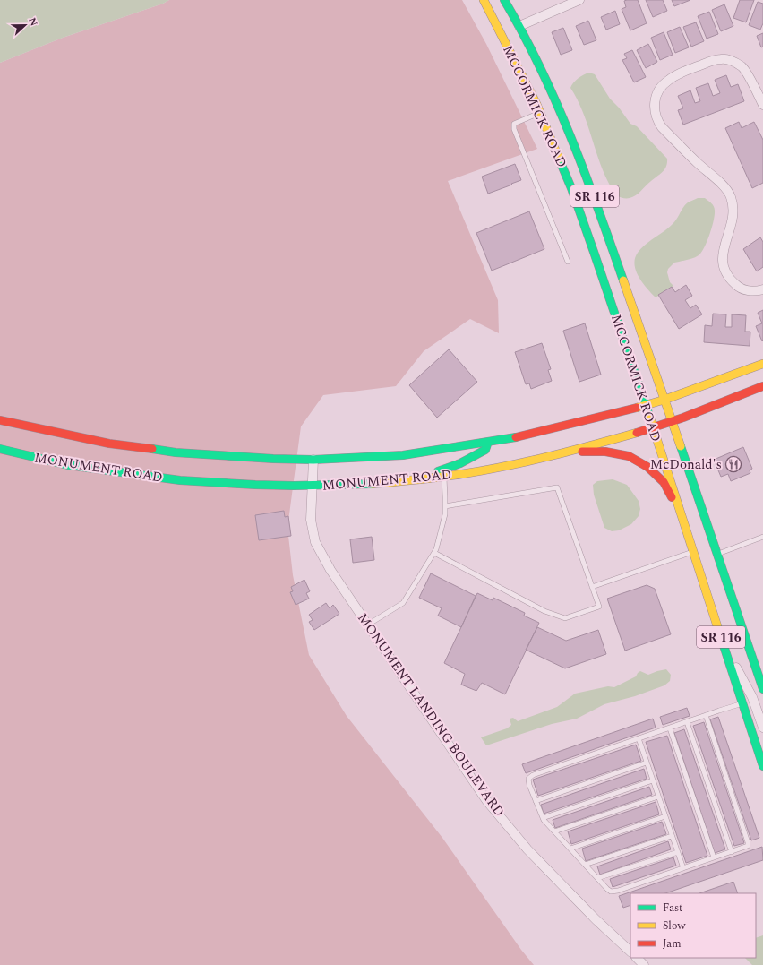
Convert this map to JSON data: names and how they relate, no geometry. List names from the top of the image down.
{
  "streets": {
    "main road": ["MCCORMICK ROAD", "SR 116", "MONUMENT ROAD"],
    "street": ["MONUMENT LANDING BOULEVARD"]
  },
  "crossings": [
    ["MCCORMICK ROAD", "MONUMENT ROAD"],
    ["MONUMENT ROAD", "MONUMENT LANDING BOULEVARD"]
  ],
  "places": {
    "restaurant": ["McDonald's"]
  },
  "legend": ["Fast", "Slow", "Jam"],
  "north": "right"
}
